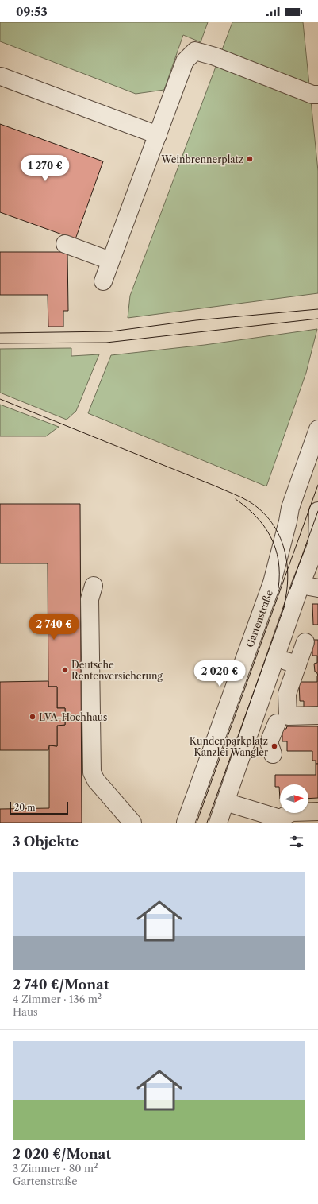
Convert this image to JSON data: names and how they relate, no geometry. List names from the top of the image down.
{
  "streets": {
    "street": ["Gartenstraße"]
  },
  "places": [
    "Weinbrennerplatz",
    "Deutsche Rentenversicherung",
    "LVA-Hochhaus",
    "Kundenparkplatz Kanzlei Wangler"
  ],
  "scale_bar": "20 m",
  "north": "right",
  "page": {
    "status": "09:53",
    "price": ["1 270 €", "2 740 €", "2 020 €"],
    "scale": "20 m",
    "heading": "3 Objekte",
    "list": [
      {
        "name": "2 740 €/Monat",
        "note": "4 Zimmer · 136 m² · Haus"
      },
      {
        "name": "2 020 €/Monat",
        "note": "3 Zimmer · 80 m² · Gartenstraße"
      }
    ]
  }
}
